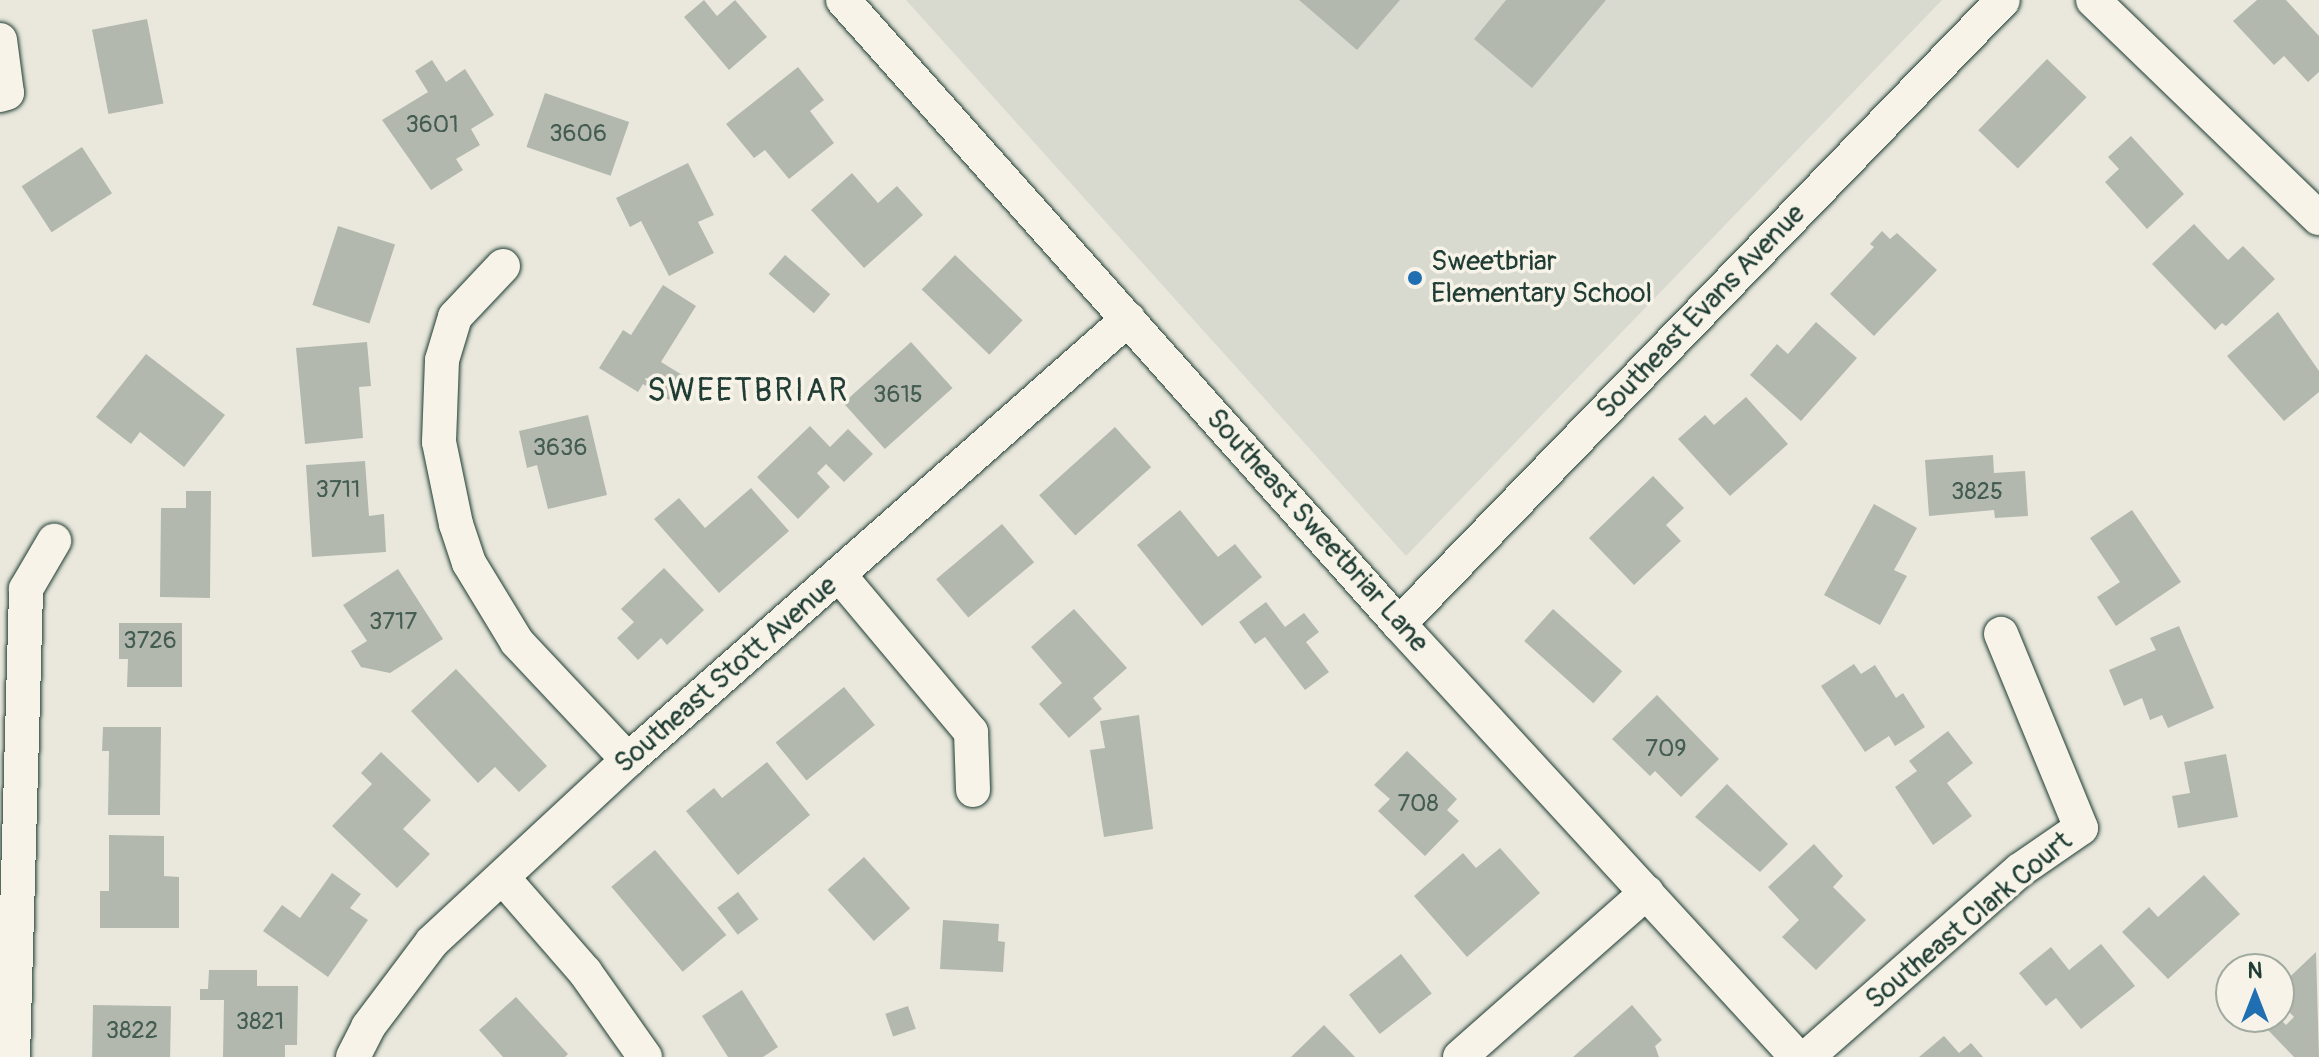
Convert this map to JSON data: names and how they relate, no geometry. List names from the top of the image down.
{
  "streets": {
    "street": [
      "Southeast Evans Avenue",
      "Southeast Sweetbriar Lane",
      "Southeast Stott Avenue",
      "Southeast Clark Court"
    ]
  },
  "crossings": [
    ["Southeast Evans Avenue", "Southeast Sweetbriar Lane"],
    ["Southeast Sweetbriar Lane", "Southeast Stott Avenue"]
  ],
  "districts": ["SWEETBRIAR"],
  "places": ["Sweetbriar Elementary School"],
  "house_numbers": [
    "3601",
    "3606",
    "3615",
    "3636",
    "3711",
    "3825",
    "3717",
    "3726",
    "709",
    "708",
    "3821",
    "3822"
  ],
  "north": "top"
}
